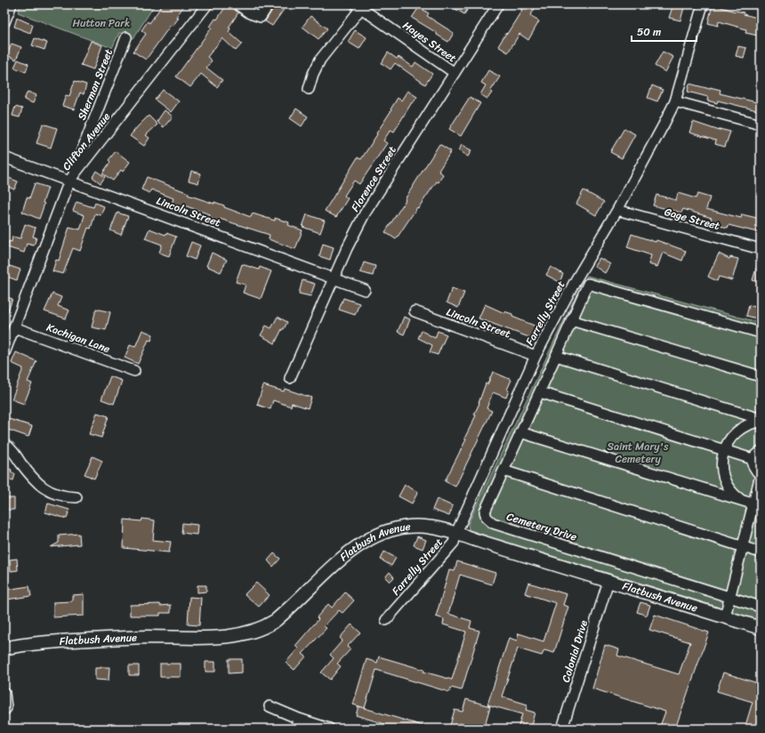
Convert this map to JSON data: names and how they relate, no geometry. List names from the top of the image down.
{
  "streets": {
    "main road": ["Flatbush Avenue"],
    "street": [
      "Hayes Street",
      "Sherman Street",
      "Clifton Avenue",
      "Florence Street",
      "Lincoln Street",
      "Gage Street",
      "Farrelly Street",
      "Kachigan Lane",
      "Cemetery Drive",
      "Colonial Drive"
    ]
  },
  "crossings": [
    ["Hayes Street", "Florence Street"],
    ["Sherman Street", "Clifton Avenue"],
    ["Sherman Street", "Lincoln Street"],
    ["Clifton Avenue", "Lincoln Street"],
    ["Clifton Avenue", "Kachigan Lane"],
    ["Florence Street", "Lincoln Street"],
    ["Lincoln Street", "Farrelly Street"],
    ["Gage Street", "Farrelly Street"],
    ["Farrelly Street", "Flatbush Avenue"],
    ["Flatbush Avenue", "Colonial Drive"]
  ],
  "parks": ["Hutton Park", "Saint Mary's Cemetery"],
  "scale_bar": "50 m"
}
